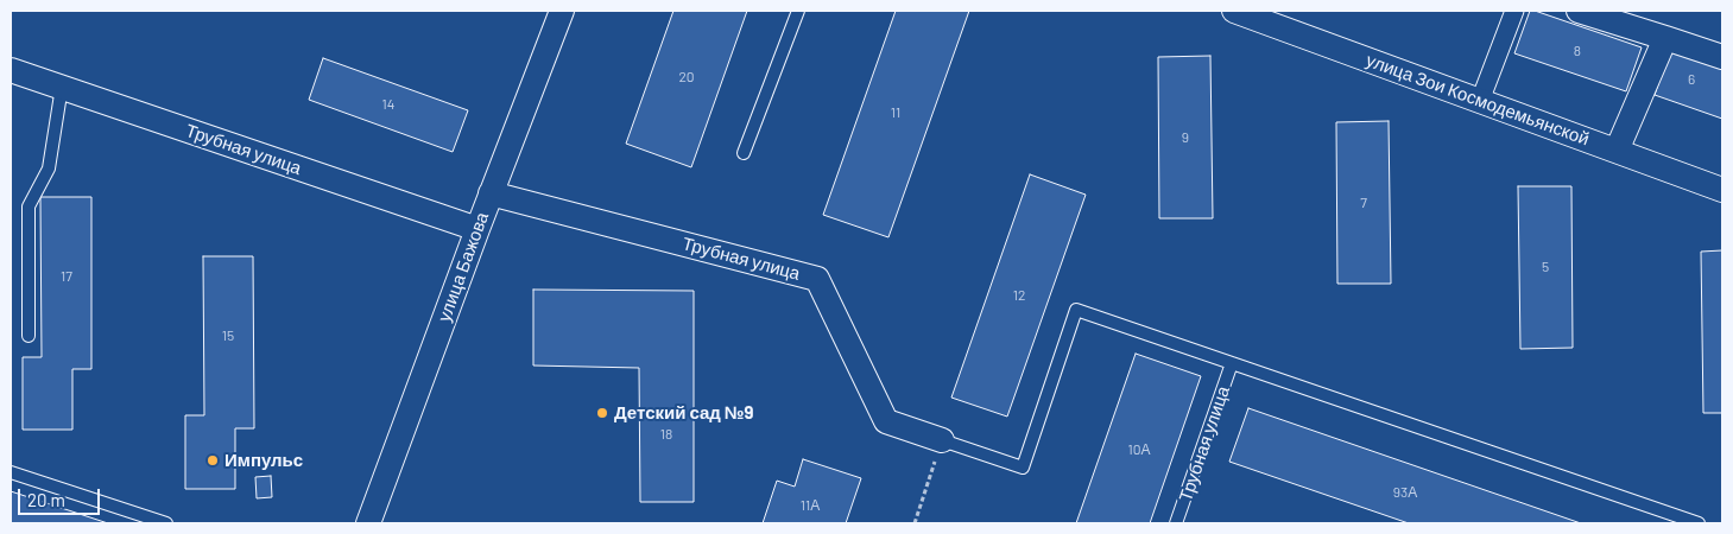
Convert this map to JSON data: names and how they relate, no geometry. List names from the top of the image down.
{
  "streets": {
    "street": ["улица Зои Космодемьянской", "Трубная улица", "улица Бажова"]
  },
  "crossings": [
    ["Трубная улица", "улица Бажова"]
  ],
  "places": ["Детский сад №9", "Импульс"],
  "house_numbers": [
    "8",
    "20",
    "6",
    "14",
    "11",
    "9",
    "7",
    "5",
    "17",
    "12",
    "15",
    "18",
    "10А",
    "93А",
    "11А"
  ],
  "scale_bar": "20 m"
}
